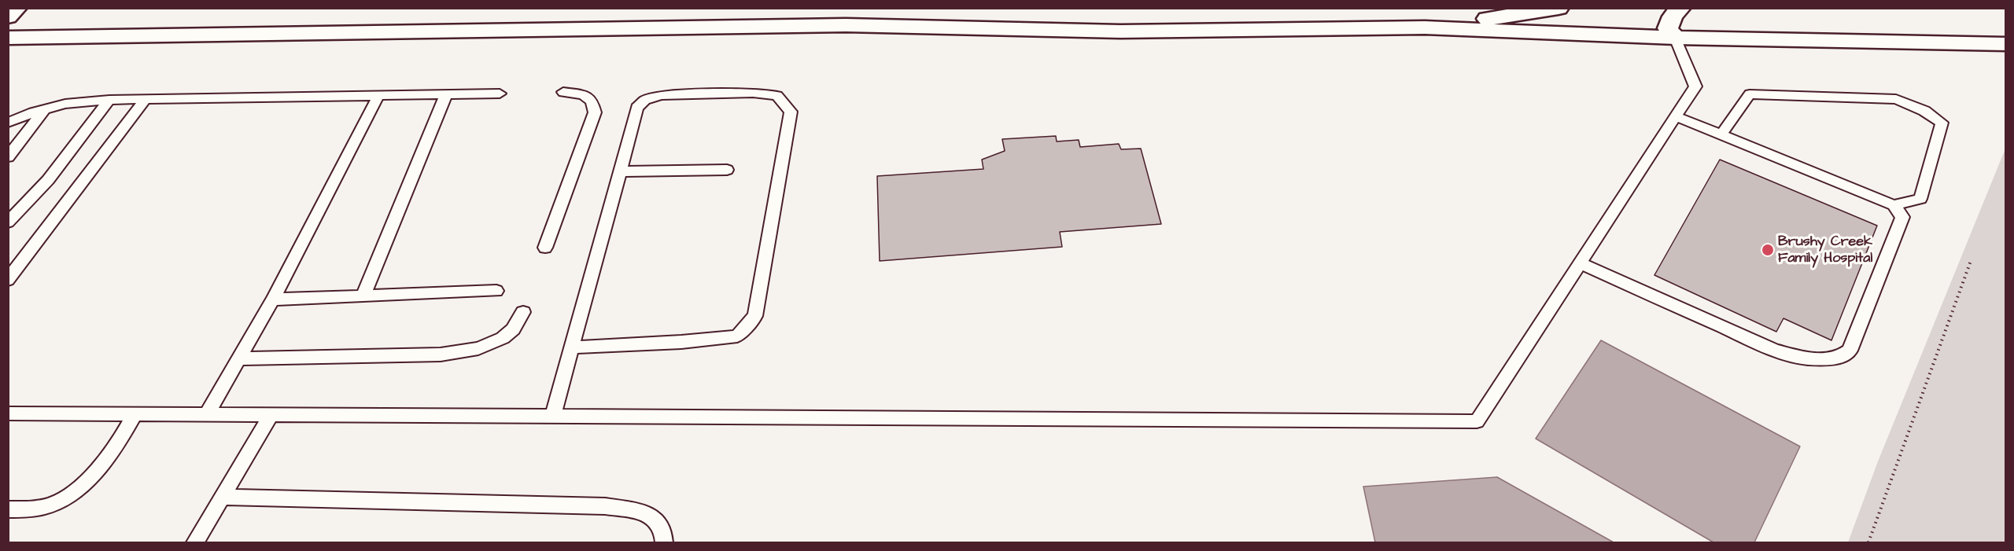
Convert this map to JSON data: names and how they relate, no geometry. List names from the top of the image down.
{
  "places": ["Brushy Creek Family Hospital"]
}
